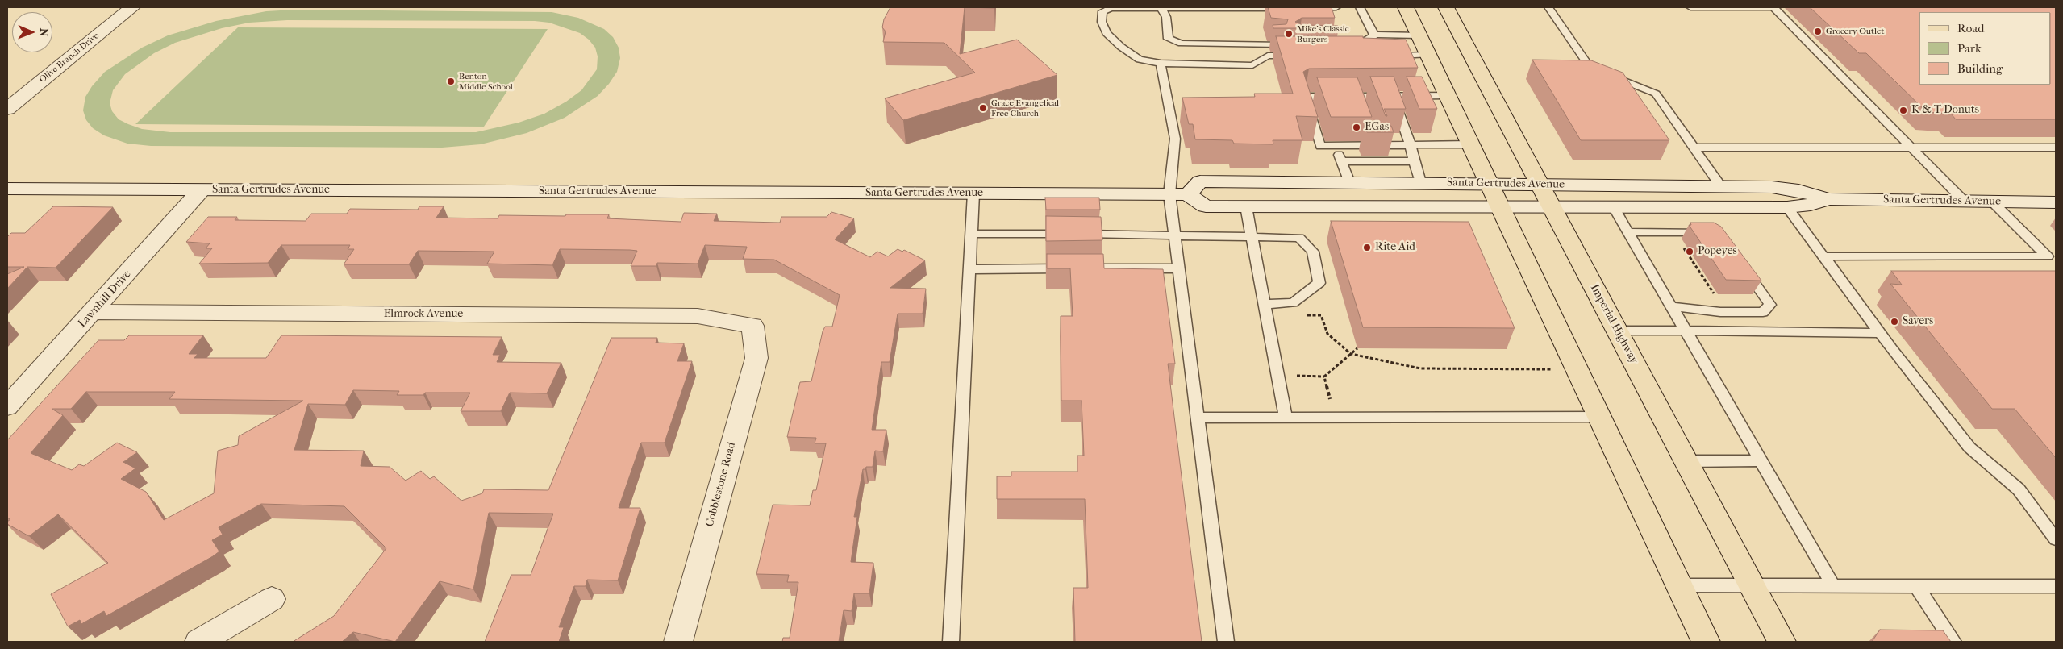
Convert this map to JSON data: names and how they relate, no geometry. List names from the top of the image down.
{
  "streets": {
    "main road": [
      "Olive Branch Drive",
      "Santa Gertrudes Avenue",
      "Lawnhill Drive",
      "Elmrock Avenue",
      "Imperial Highway",
      "Cobblestone Road"
    ]
  },
  "crossings": [
    ["Santa Gertrudes Avenue", "Lawnhill Drive"],
    ["Santa Gertrudes Avenue", "Imperial Highway"],
    ["Lawnhill Drive", "Elmrock Avenue"],
    ["Elmrock Avenue", "Cobblestone Road"]
  ],
  "places": [
    "Grocery Outlet",
    "Mike's Classic Burgers",
    "Benton Middle School",
    "Grace Evangelical Free Church",
    "K & T Donuts",
    "EGas",
    "Rite Aid",
    "Popeyes",
    "Savers"
  ],
  "legend": ["Road", "Park", "Building"],
  "north": "right"
}
